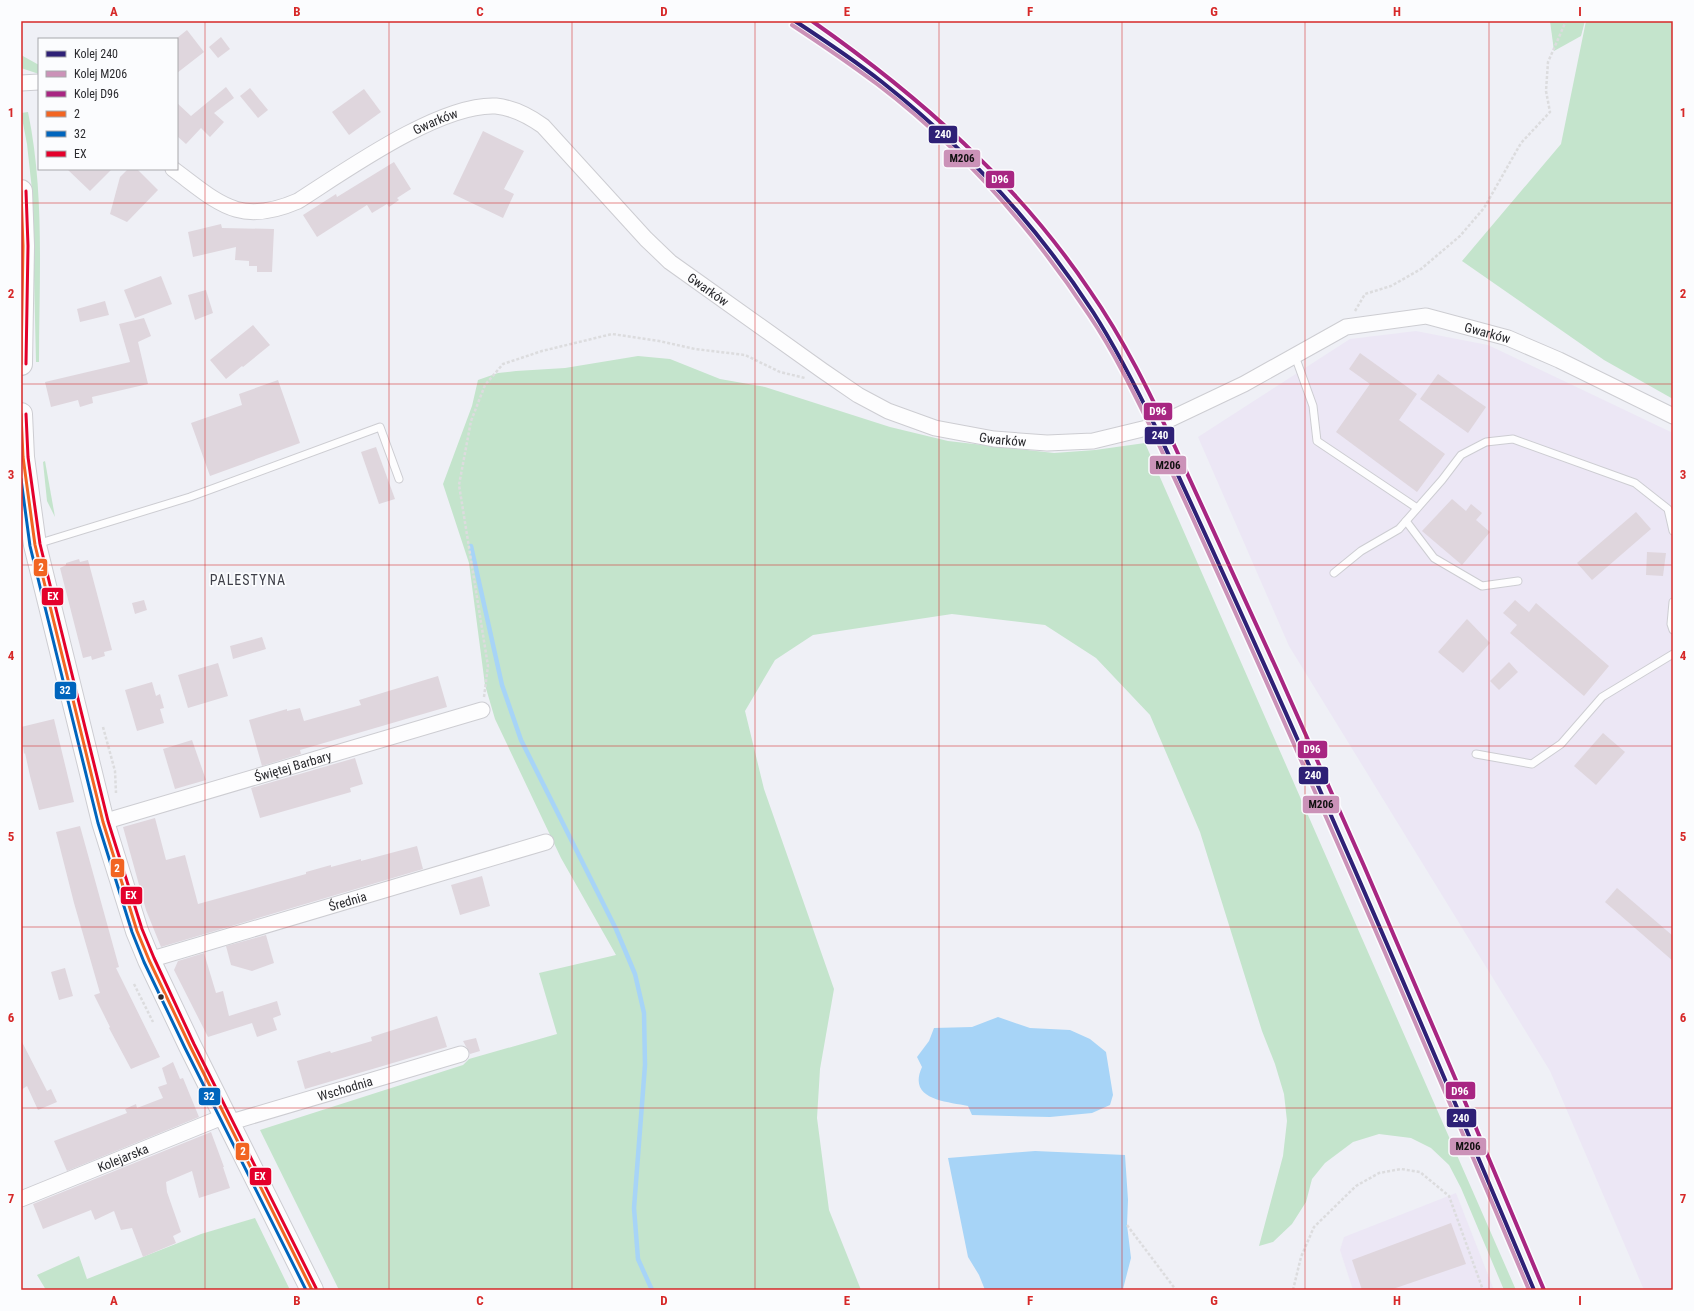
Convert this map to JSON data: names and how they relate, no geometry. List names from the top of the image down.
{
  "streets": {
    "street": [
      "Gwarków",
      "Świętej Barbary",
      "Średnia",
      "Wschodnia",
      "Kolejarska"
    ]
  },
  "crossings": [
    ["Wschodnia", "Kolejarska"]
  ],
  "districts": ["PALESTYNA"],
  "lines": [
    "rail line 240",
    "rail line D96",
    "rail line M206",
    "transit line 2",
    "transit line EX",
    "transit line 32"
  ],
  "legend": [
    "Kolej 240",
    "Kolej M206",
    "Kolej D96",
    "2",
    "32",
    "EX"
  ],
  "grid": {
    "columns": [
      "A",
      "B",
      "C",
      "D",
      "E",
      "F",
      "G",
      "H",
      "I"
    ],
    "rows": [
      "1",
      "2",
      "3",
      "4",
      "5",
      "6",
      "7"
    ]
  }
}
